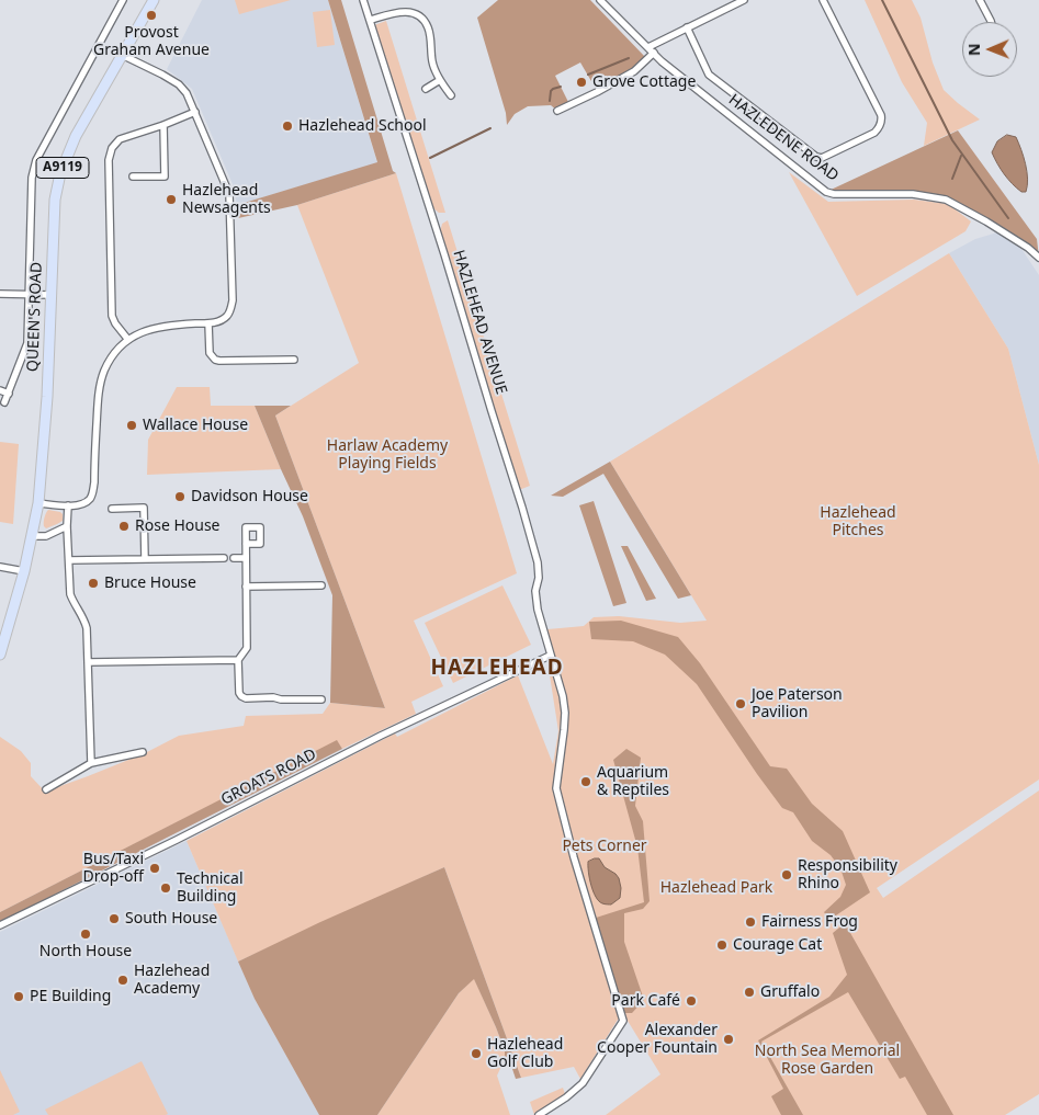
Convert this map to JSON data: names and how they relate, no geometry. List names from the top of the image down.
{
  "streets": {
    "main road": ["A9119", "QUEEN'S ROAD"],
    "street": ["HAZLEDENE ROAD", "HAZLEHEAD AVENUE", "GROATS ROAD"]
  },
  "crossings": [
    ["HAZLEHEAD AVENUE", "GROATS ROAD"]
  ],
  "districts": ["HAZLEHEAD"],
  "parks": [
    "Harlaw Academy Playing Fields",
    "Hazlehead Pitches",
    "Pets Corner",
    "Hazlehead Park",
    "North Sea Memorial Rose Garden"
  ],
  "places": [
    "Provost Graham Avenue",
    "Grove Cottage",
    "Hazlehead School",
    "Hazlehead Newsagents",
    "Wallace House",
    "Davidson House",
    "Rose House",
    "Bruce House",
    "Joe Paterson Pavilion",
    "Aquarium & Reptiles",
    "Bus/Taxi Drop-off",
    "Responsibility Rhino",
    "Technical Building",
    "South House",
    "Fairness Frog",
    "North House",
    "Courage Cat",
    "Hazlehead Academy",
    "Gruffalo",
    "PE Building",
    "Park Café",
    "Alexander Cooper Fountain",
    "Hazlehead Golf Club"
  ],
  "north": "left"
}
